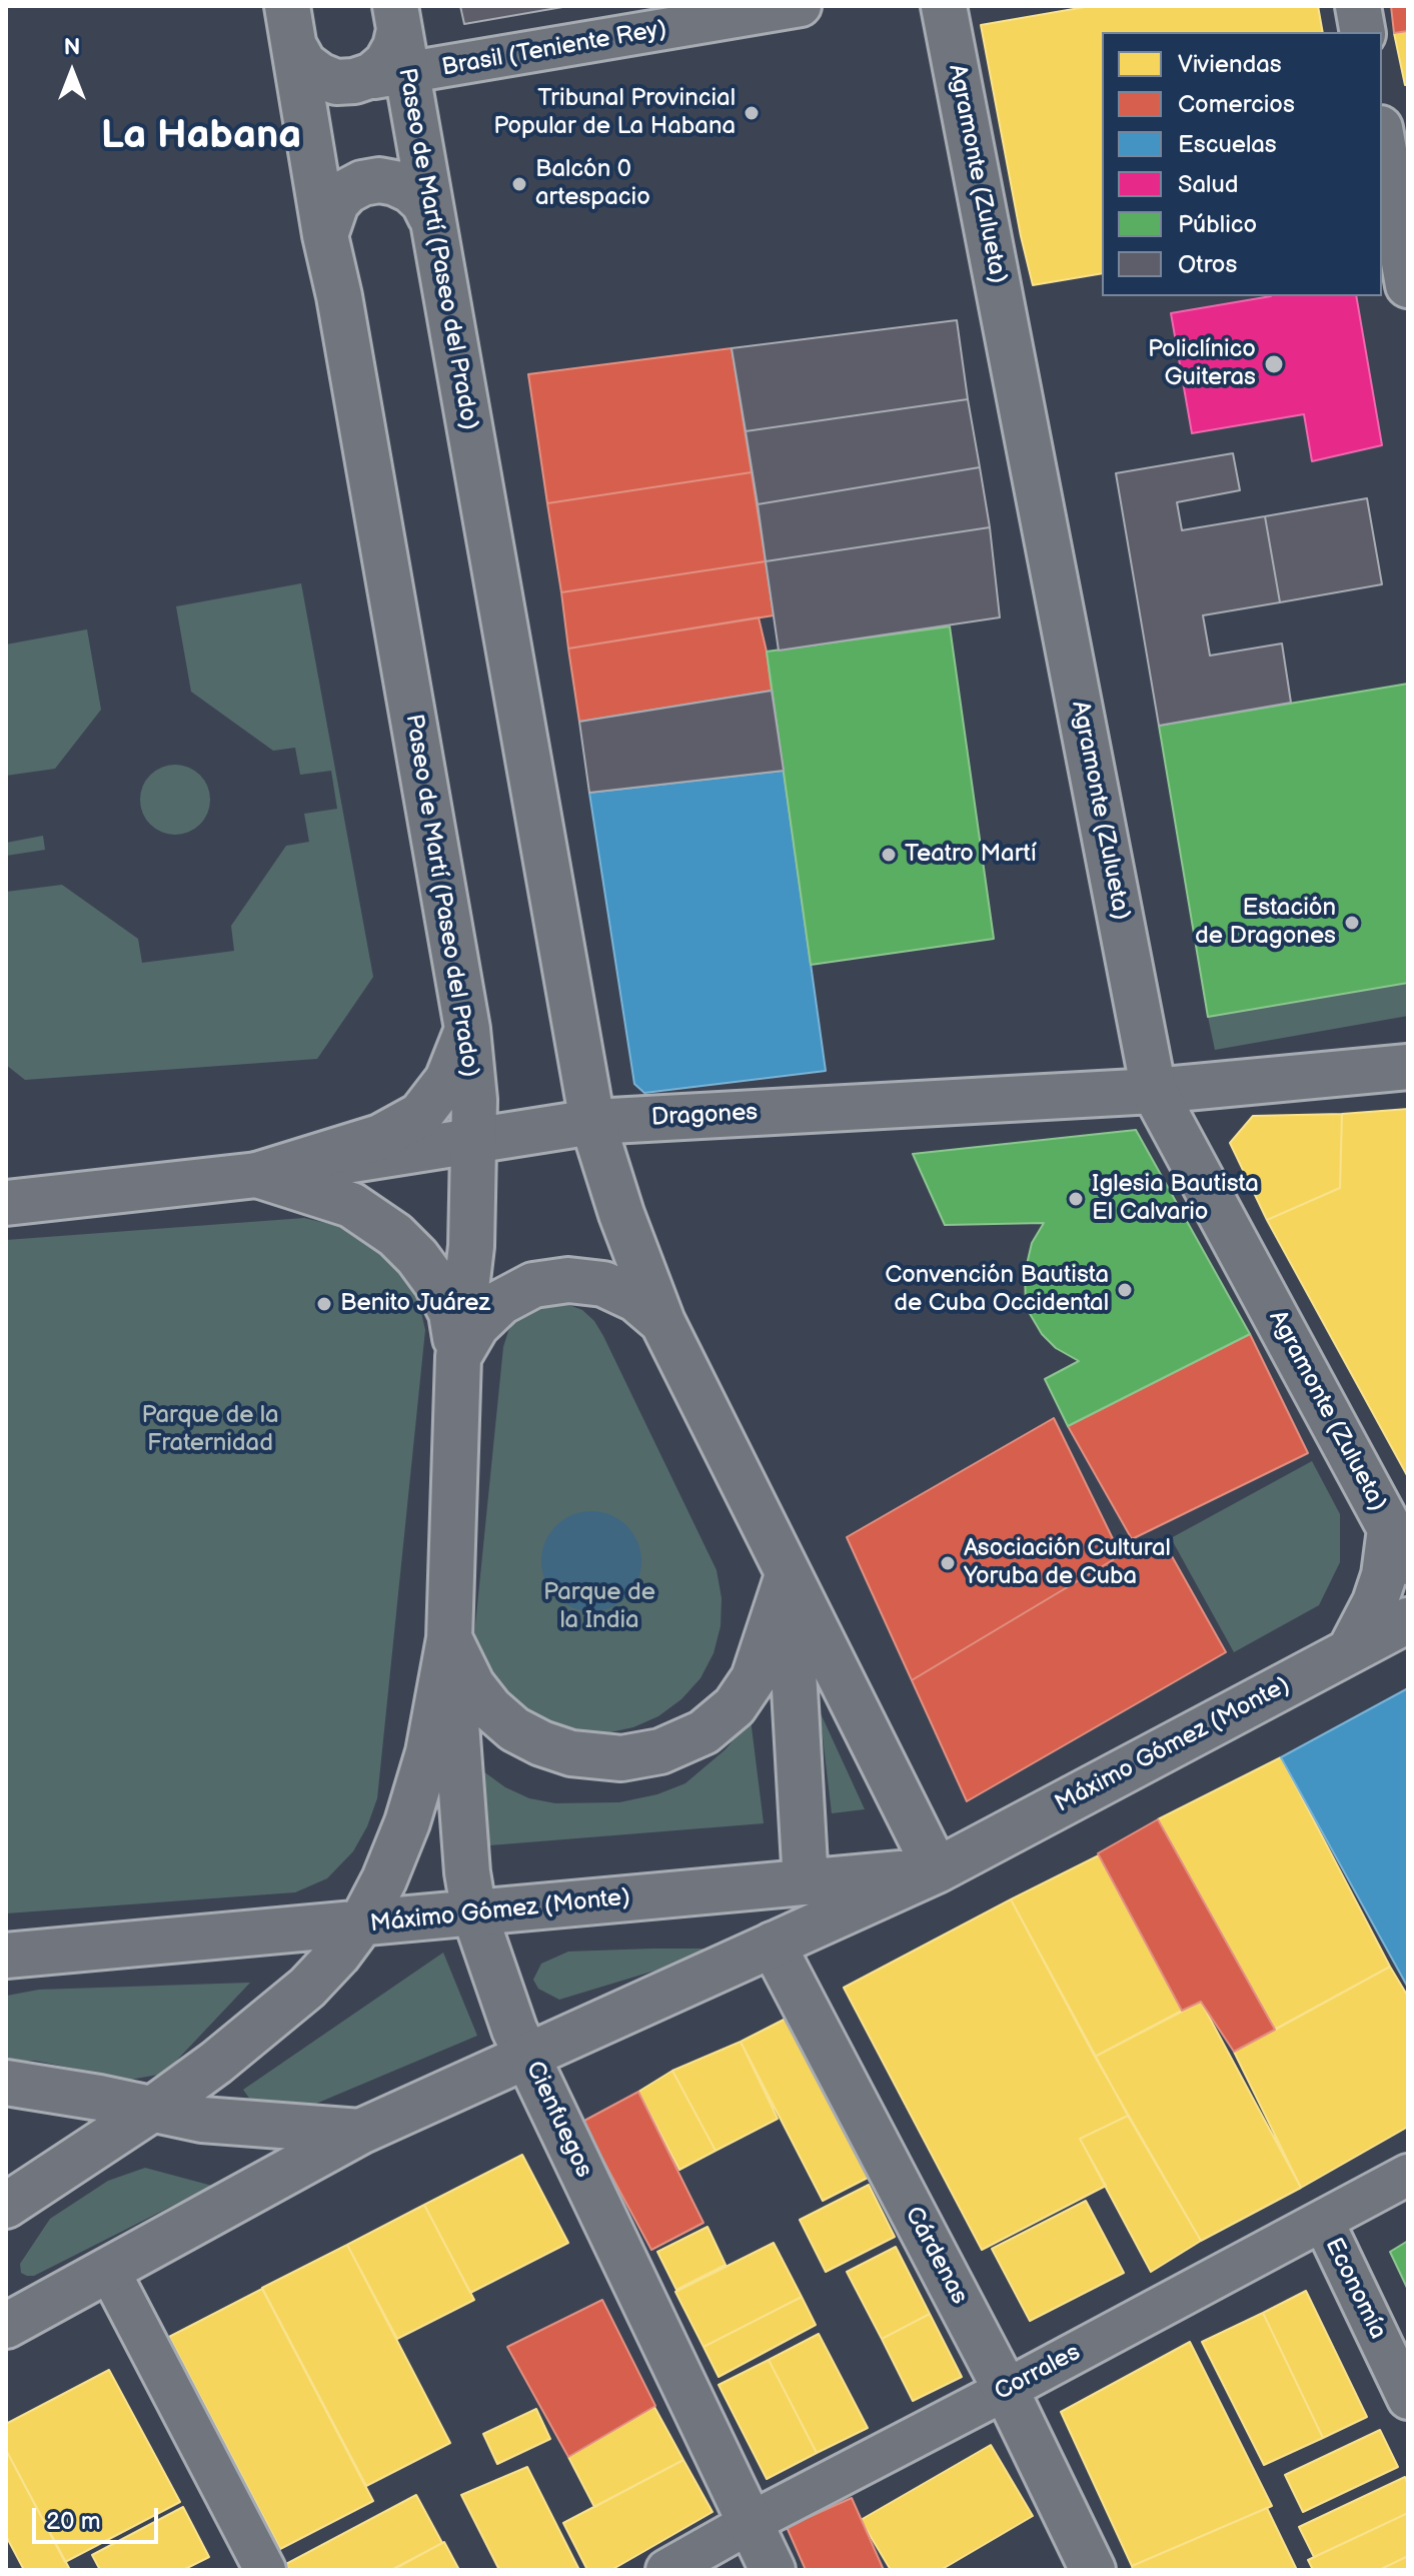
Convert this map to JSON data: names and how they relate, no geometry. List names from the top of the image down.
{
  "streets": {
    "main road": [
      "Agramonte (Zulueta)",
      "Paseo de Martí (Paseo del Prado)",
      "Dragones",
      "Máximo Gómez (Monte)",
      "Cienfuegos",
      "Cárdenas"
    ],
    "street": ["Brasil (Teniente Rey)", "Economía", "Corrales"]
  },
  "crossings": [
    ["Brasil (Teniente Rey)", "Paseo de Martí (Paseo del Prado)"],
    ["Agramonte (Zulueta)", "Dragones"],
    ["Paseo de Martí (Paseo del Prado)", "Dragones"],
    ["Paseo de Martí (Paseo del Prado)", "Máximo Gómez (Monte)"],
    ["Paseo de Martí (Paseo del Prado)", "Cienfuegos"],
    ["Máximo Gómez (Monte)", "Cienfuegos"],
    ["Máximo Gómez (Monte)", "Cárdenas"],
    ["Cienfuegos", "Corrales"],
    ["Cárdenas", "Corrales"],
    ["Economía", "Corrales"]
  ],
  "districts": ["La Habana"],
  "parks": ["Parque de la Fraternidad", "Parque de la India"],
  "places": [
    "Tribunal Provincial Popular de La Habana",
    "Balcón 0 artespacio",
    "Policlínico Guiteras",
    "Teatro Martí",
    "Estación de Dragones",
    "Iglesia Bautista El Calvario",
    "Convención Bautista de Cuba Occidental",
    "Benito Juárez",
    "Asociación Cultural Yoruba de Cuba"
  ],
  "legend": [
    "Viviendas",
    "Comercios",
    "Escuelas",
    "Salud",
    "Público",
    "Otros"
  ],
  "scale_bar": "20 m",
  "north": "top"
}
